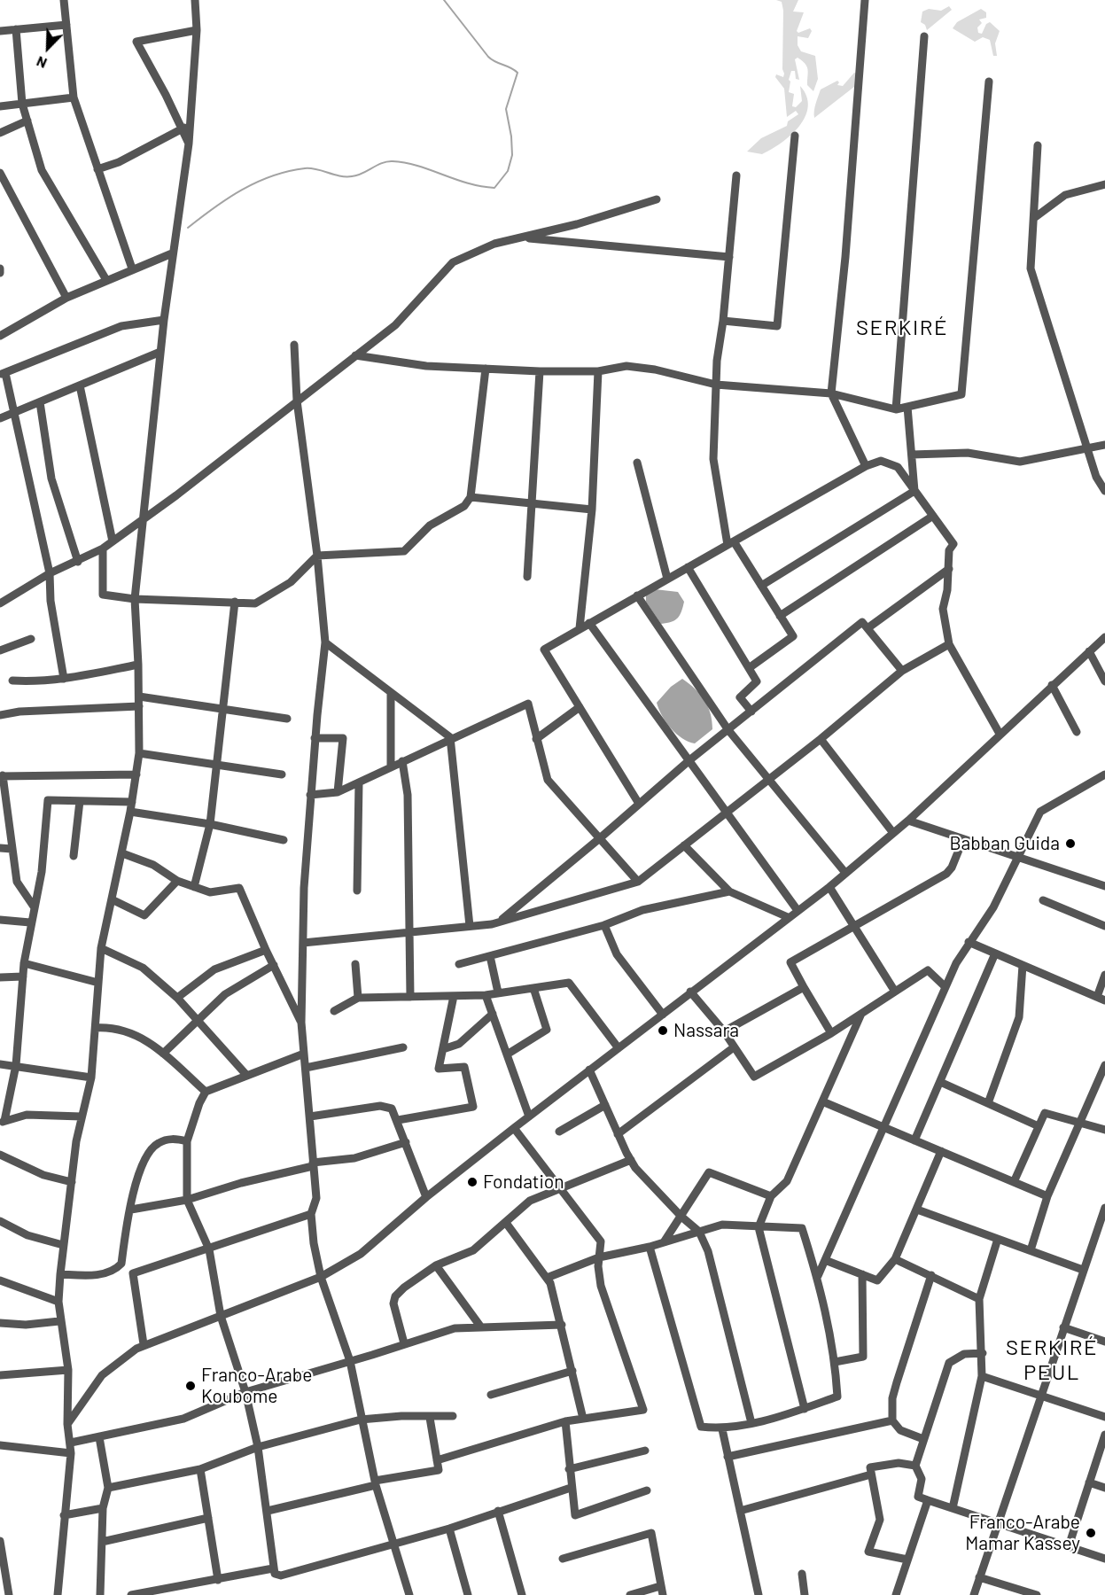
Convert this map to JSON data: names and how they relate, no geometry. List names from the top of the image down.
{
  "districts": ["SERKIRÉ", "SERKIRÉ PEUL"],
  "places": [
    "Babban Guida",
    "Nassara",
    "Fondation",
    "Franco-Arabe Koubome",
    "Franco-Arabe Mamar Kassey"
  ],
  "north": "bottom left"
}
